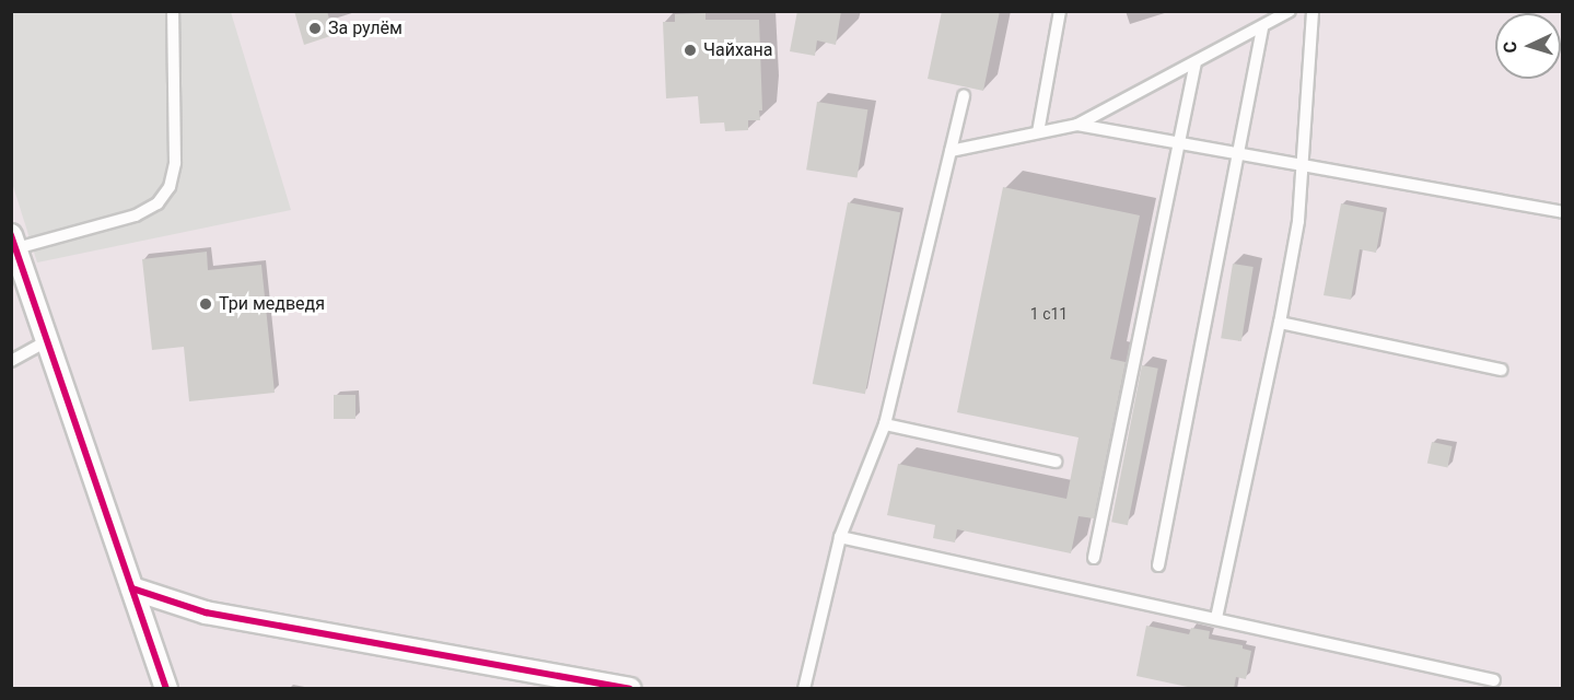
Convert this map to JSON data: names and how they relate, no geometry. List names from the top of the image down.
{
  "places": ["За рулём", "Чайхана", "Три медведя"],
  "house_numbers": ["1 с11"],
  "north": "left"
}
